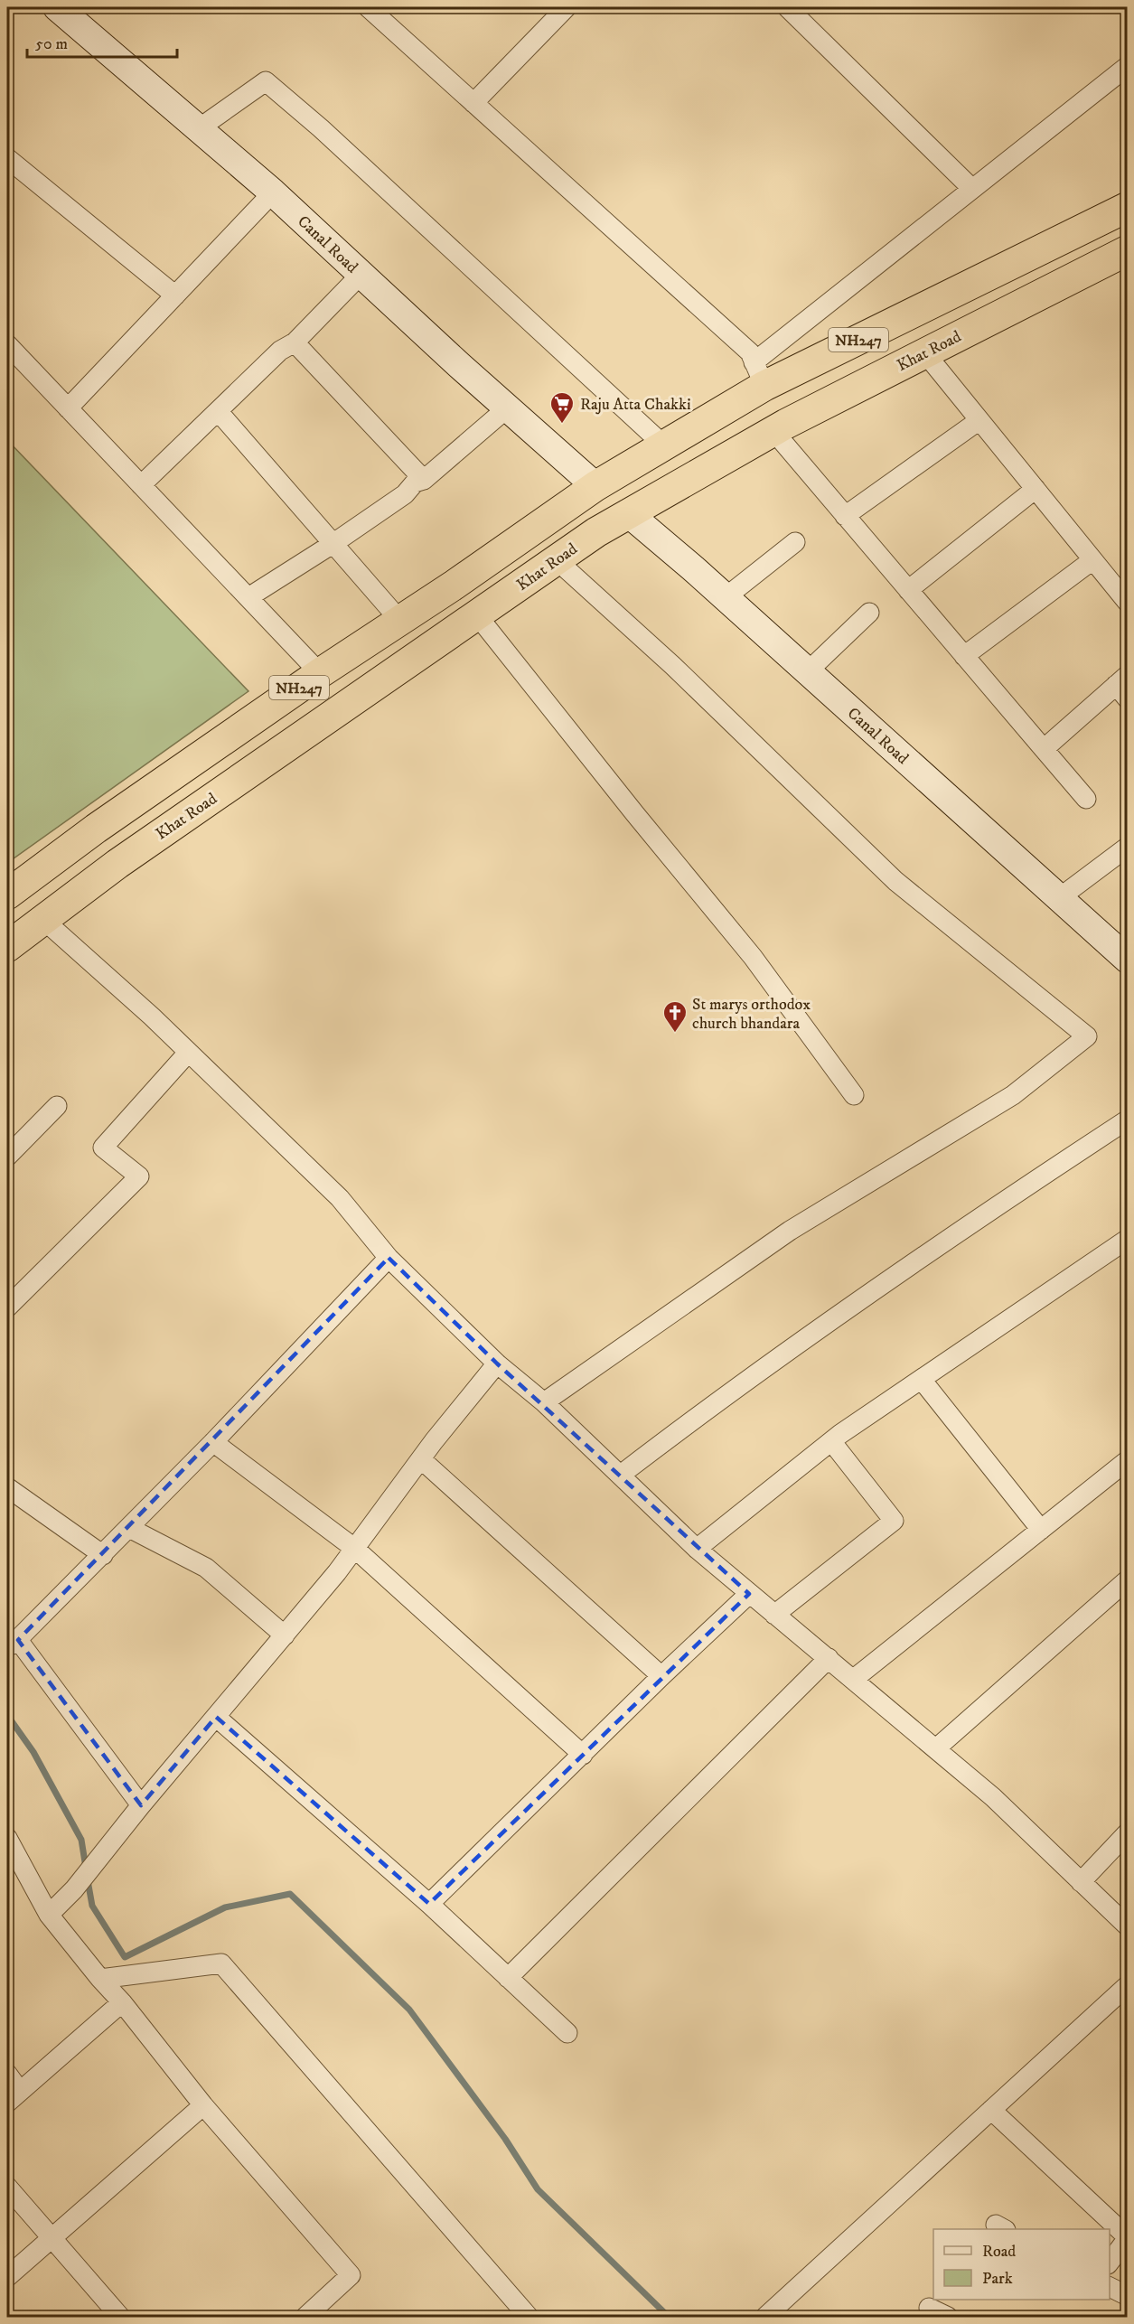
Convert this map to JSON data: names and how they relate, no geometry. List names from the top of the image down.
{
  "streets": {
    "highway": ["NH247", "Khat Road"],
    "street": ["Canal Road"]
  },
  "crossings": [
    ["Canal Road", "NH247"],
    ["Canal Road", "Khat Road"],
    ["NH247", "Khat Road"]
  ],
  "places": {
    "supermarket": ["Raju Atta Chakki"],
    "church": ["St marys orthodox church bhandara"]
  },
  "legend": ["Road", "Park"],
  "scale_bar": "50 m"
}
